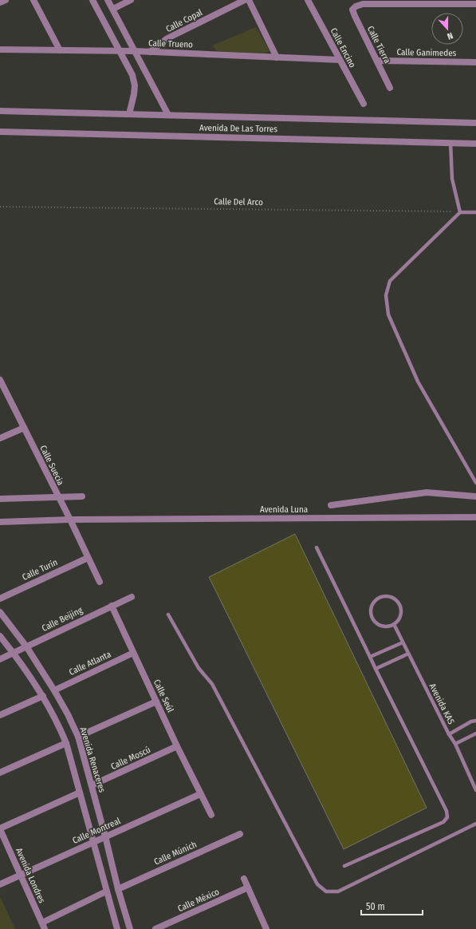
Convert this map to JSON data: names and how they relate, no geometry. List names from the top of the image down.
{
  "streets": {
    "street": [
      "Calle Copal",
      "Calle Trueno",
      "Calle Tierra",
      "Calle Encino",
      "Calle Ganimedes",
      "Avenida De Las Torres",
      "Calle Suecia",
      "Avenida Luna",
      "Calle Turín",
      "Calle Beijing",
      "Calle Atlanta",
      "Calle Seúl",
      "Calle Moscú",
      "Avenida Renaceres",
      "Calle Montreal",
      "Calle Múnich",
      "Avenida Londres",
      "Calle México"
    ],
    "lane": ["Avenida KAS"],
    "path": ["Calle Del Arco"]
  },
  "crossings": [
    ["Calle Copal", "Calle Trueno"],
    ["Calle Trueno", "Calle Encino"],
    ["Calle Tierra", "Calle Ganimedes"],
    ["Calle Suecia", "Avenida Luna"],
    ["Calle Suecia", "Calle Turín"],
    ["Calle Beijing", "Calle Seúl"],
    ["Calle Beijing", "Avenida Renaceres"],
    ["Calle Atlanta", "Calle Seúl"],
    ["Calle Atlanta", "Avenida Renaceres"],
    ["Calle Seúl", "Calle Moscú"],
    ["Calle Seúl", "Calle Montreal"],
    ["Calle Moscú", "Avenida Renaceres"],
    ["Avenida Renaceres", "Calle Montreal"],
    ["Avenida Renaceres", "Calle Múnich"],
    ["Calle Montreal", "Avenida Londres"]
  ],
  "scale_bar": "50 m",
  "north": "bottom"
}
